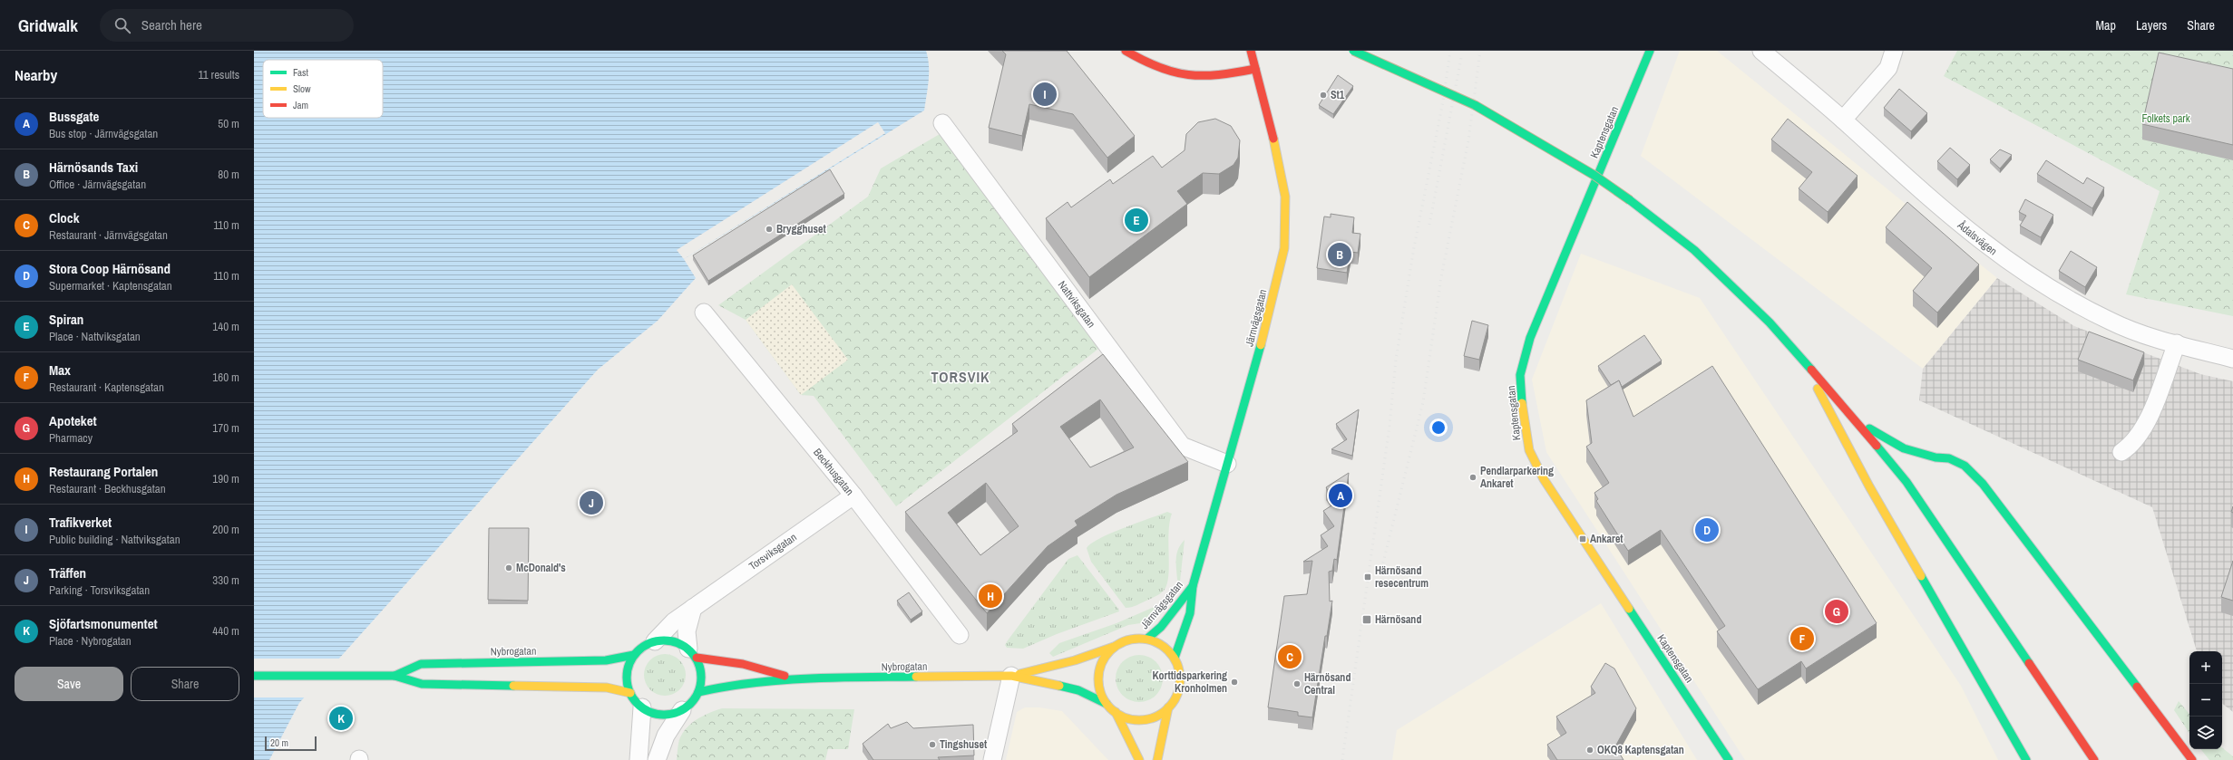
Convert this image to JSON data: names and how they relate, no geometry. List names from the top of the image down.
{
  "streets": {
    "main road": ["Kaptensgatan", "Järnvägsgatan", "Nybrogatan"],
    "street": [
      "Ådalsvägen",
      "Nattviksgatan",
      "Beckhusgatan",
      "Torsviksgatan"
    ]
  },
  "crossings": [
    ["Nattviksgatan", "Järnvägsgatan"],
    ["Järnvägsgatan", "Nybrogatan"],
    ["Beckhusgatan", "Torsviksgatan"],
    ["Torsviksgatan", "Nybrogatan"]
  ],
  "districts": ["TORSVIK"],
  "parks": ["Folkets park"],
  "places": {
    "other": [
      "St1",
      "Brygghuset",
      "Pendlarparkering Ankaret",
      "McDonald's",
      "Korttidsparkering Kronholmen",
      "Härnösand Central",
      "Tingshuset",
      "OKQ8 Kaptensgatan"
    ],
    "transit": ["Ankaret", "Härnösand resecentrum", "Härnösand"]
  },
  "legend": ["Fast", "Slow", "Jam"],
  "scale_bar": "20 m",
  "page": {
    "header": "Gridwalk",
    "search": "Search here",
    "nav": ["Map", "Layers", "Share"],
    "heading": ["Nearby", "11 results"],
    "pins": [
      "I",
      "E",
      "B",
      "A",
      "J",
      "D",
      "H",
      "G",
      "F",
      "C",
      "K"
    ],
    "list": [
      {
        "mark": "A",
        "name": "Bussgate",
        "note": "Bus stop · Järnvägsgatan",
        "value": "50 m"
      },
      {
        "mark": "B",
        "name": "Härnösands Taxi",
        "note": "Office · Järnvägsgatan",
        "value": "80 m"
      },
      {
        "mark": "C",
        "name": "Clock",
        "note": "Restaurant · Järnvägsgatan",
        "value": "110 m"
      },
      {
        "mark": "D",
        "name": "Stora Coop Härnösand",
        "note": "Supermarket · Kaptensgatan",
        "value": "110 m"
      },
      {
        "mark": "E",
        "name": "Spiran",
        "note": "Place · Nattviksgatan",
        "value": "140 m"
      },
      {
        "mark": "F",
        "name": "Max",
        "note": "Restaurant · Kaptensgatan",
        "value": "160 m"
      },
      {
        "mark": "G",
        "name": "Apoteket",
        "note": "Pharmacy",
        "value": "170 m"
      },
      {
        "mark": "H",
        "name": "Restaurang Portalen",
        "note": "Restaurant · Beckhusgatan",
        "value": "190 m"
      },
      {
        "mark": "I",
        "name": "Trafikverket",
        "note": "Public building · Nattviksgatan",
        "value": "200 m"
      },
      {
        "mark": "J",
        "name": "Träffen",
        "note": "Parking · Torsviksgatan",
        "value": "330 m"
      },
      {
        "mark": "K",
        "name": "Sjöfartsmonumentet",
        "note": "Place · Nybrogatan",
        "value": "440 m"
      }
    ],
    "map_buttons": ["+", "−"],
    "buttons": ["Save", "Share"],
    "scale": "20 m"
  }
}
